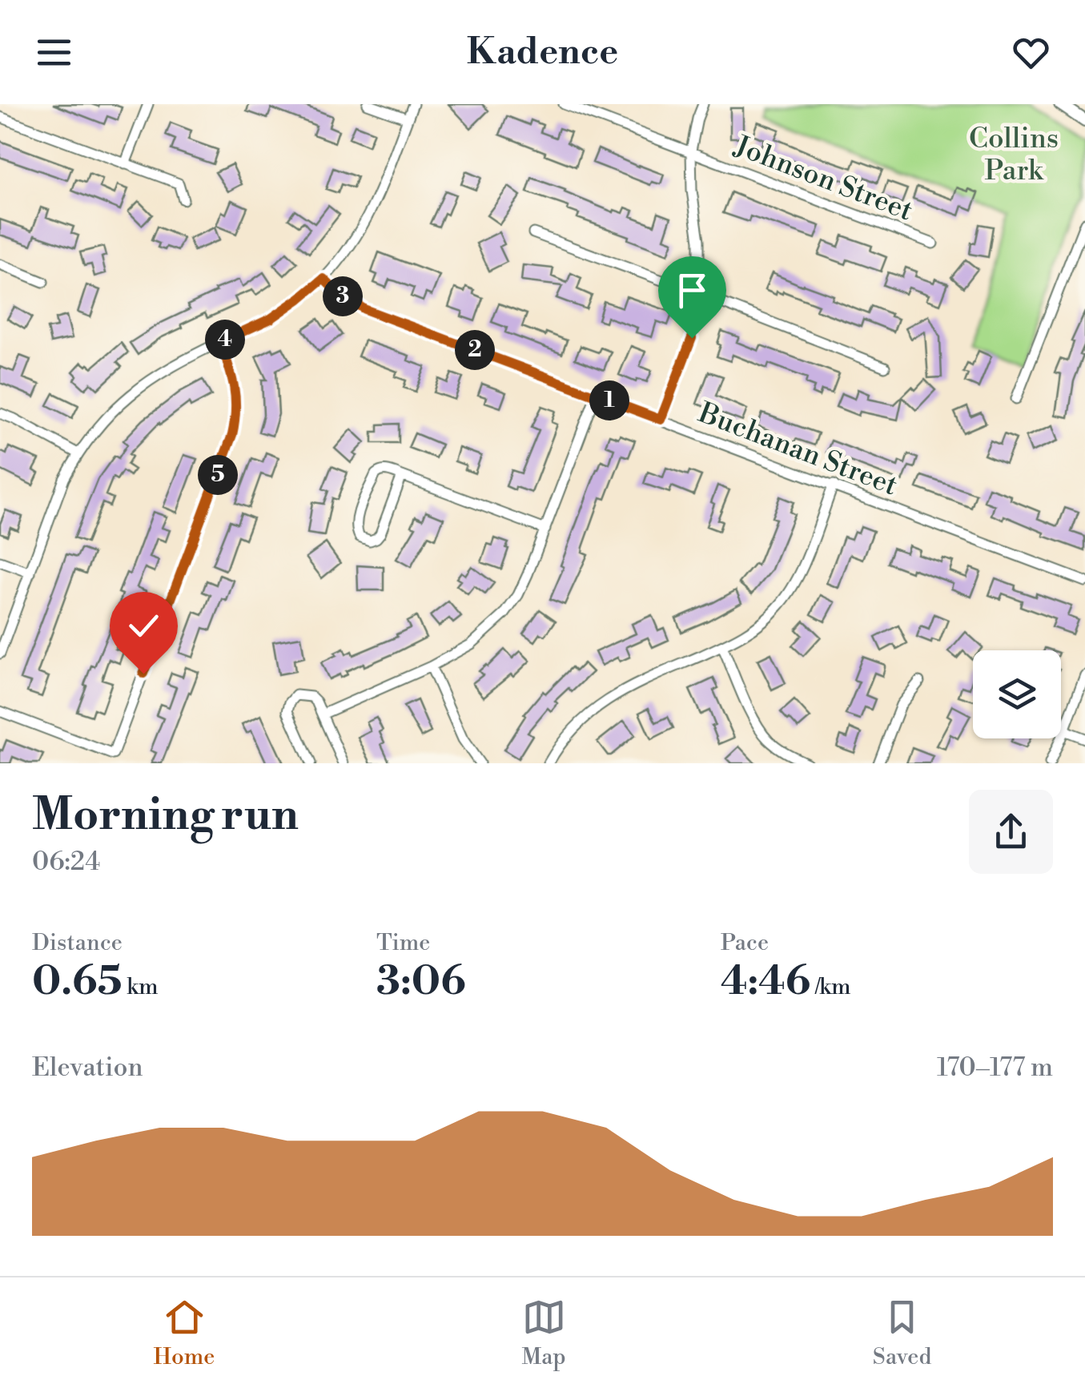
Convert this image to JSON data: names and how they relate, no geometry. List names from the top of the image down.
{
  "streets": {
    "street": ["Johnson Street", "Buchanan Street"]
  },
  "parks": ["Collins Park"],
  "page": {
    "header": "Kadence",
    "pins": [
      "3",
      "4",
      "2",
      "1",
      "5"
    ],
    "heading": ["Morning run", "06:24"],
    "stats": [
      ["Distance", "0.65 km"],
      ["Time", "3:06"],
      ["Pace", "4:46 /km"]
    ],
    "chart": ["Elevation", "170–177 m"],
    "tabs": ["Home", "Map", "Saved"]
  }
}
